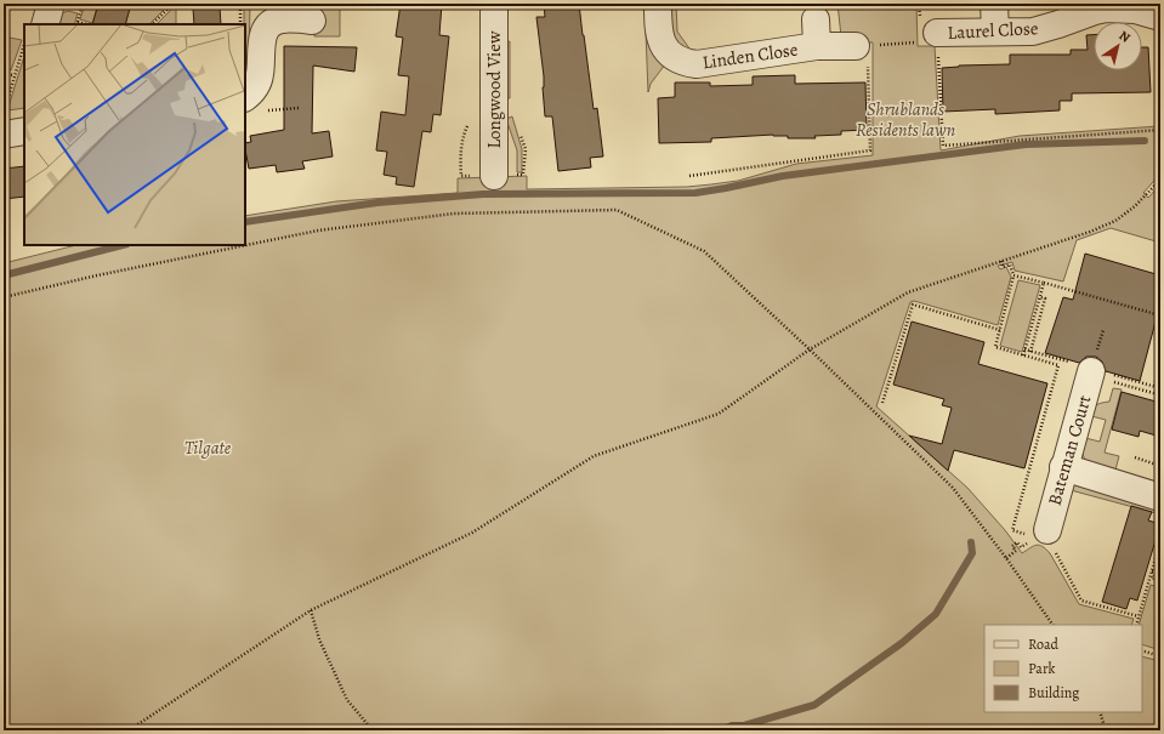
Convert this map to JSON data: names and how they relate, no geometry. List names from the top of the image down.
{
  "streets": {
    "street": [
      "Laurel Close",
      "Linden Close",
      "Longwood View",
      "Bateman Court"
    ]
  },
  "parks": ["Shrublands Residents lawn", "Tilgate"],
  "legend": ["Road", "Park", "Building"],
  "north": "top right"
}
